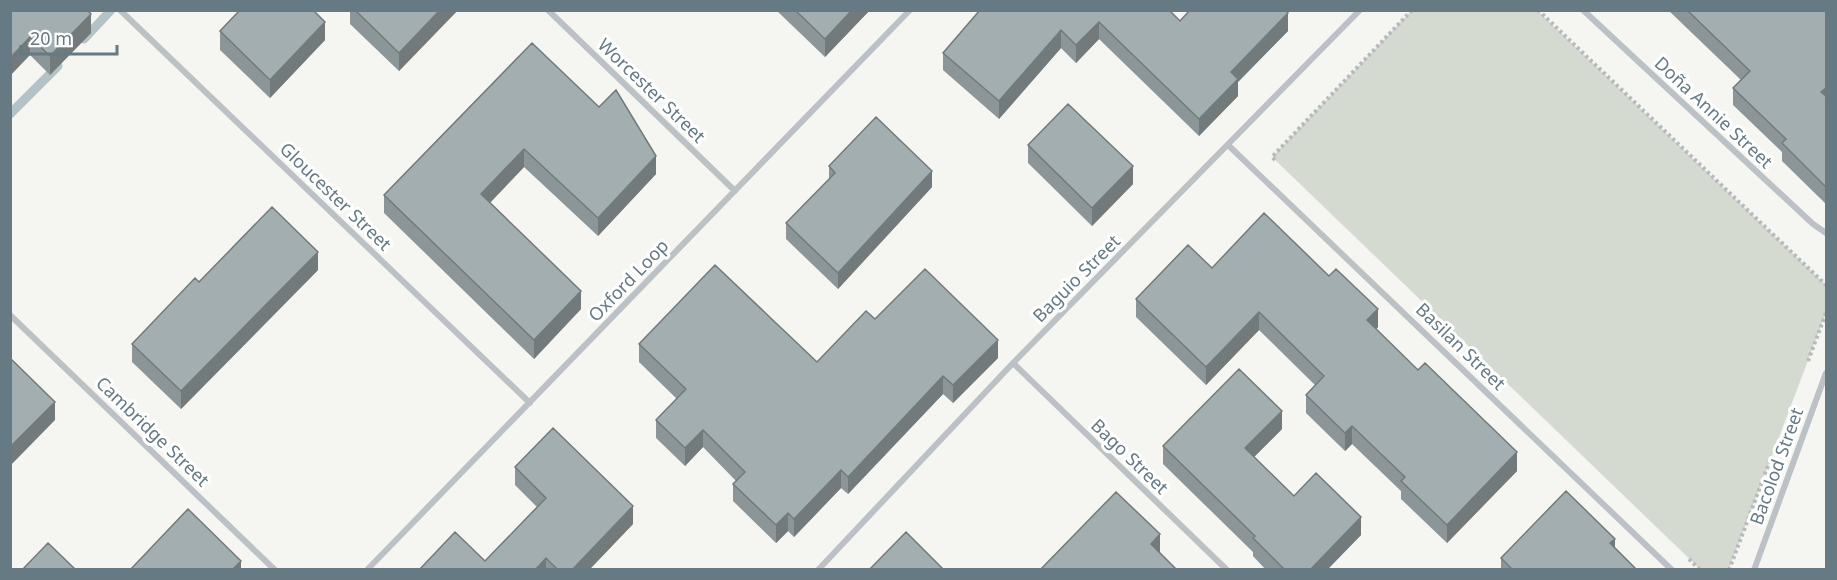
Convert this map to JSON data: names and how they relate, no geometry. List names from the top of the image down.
{
  "streets": {
    "street": [
      "Worcester Street",
      "Doña Annie Street",
      "Gloucester Street",
      "Baguio Street",
      "Oxford Loop",
      "Basilan Street",
      "Cambridge Street",
      "Bago Street",
      "Bacolod Street"
    ]
  },
  "crossings": [
    ["Worcester Street", "Oxford Loop"],
    ["Gloucester Street", "Oxford Loop"],
    ["Baguio Street", "Basilan Street"],
    ["Baguio Street", "Bago Street"]
  ],
  "scale_bar": "20 m"
}
